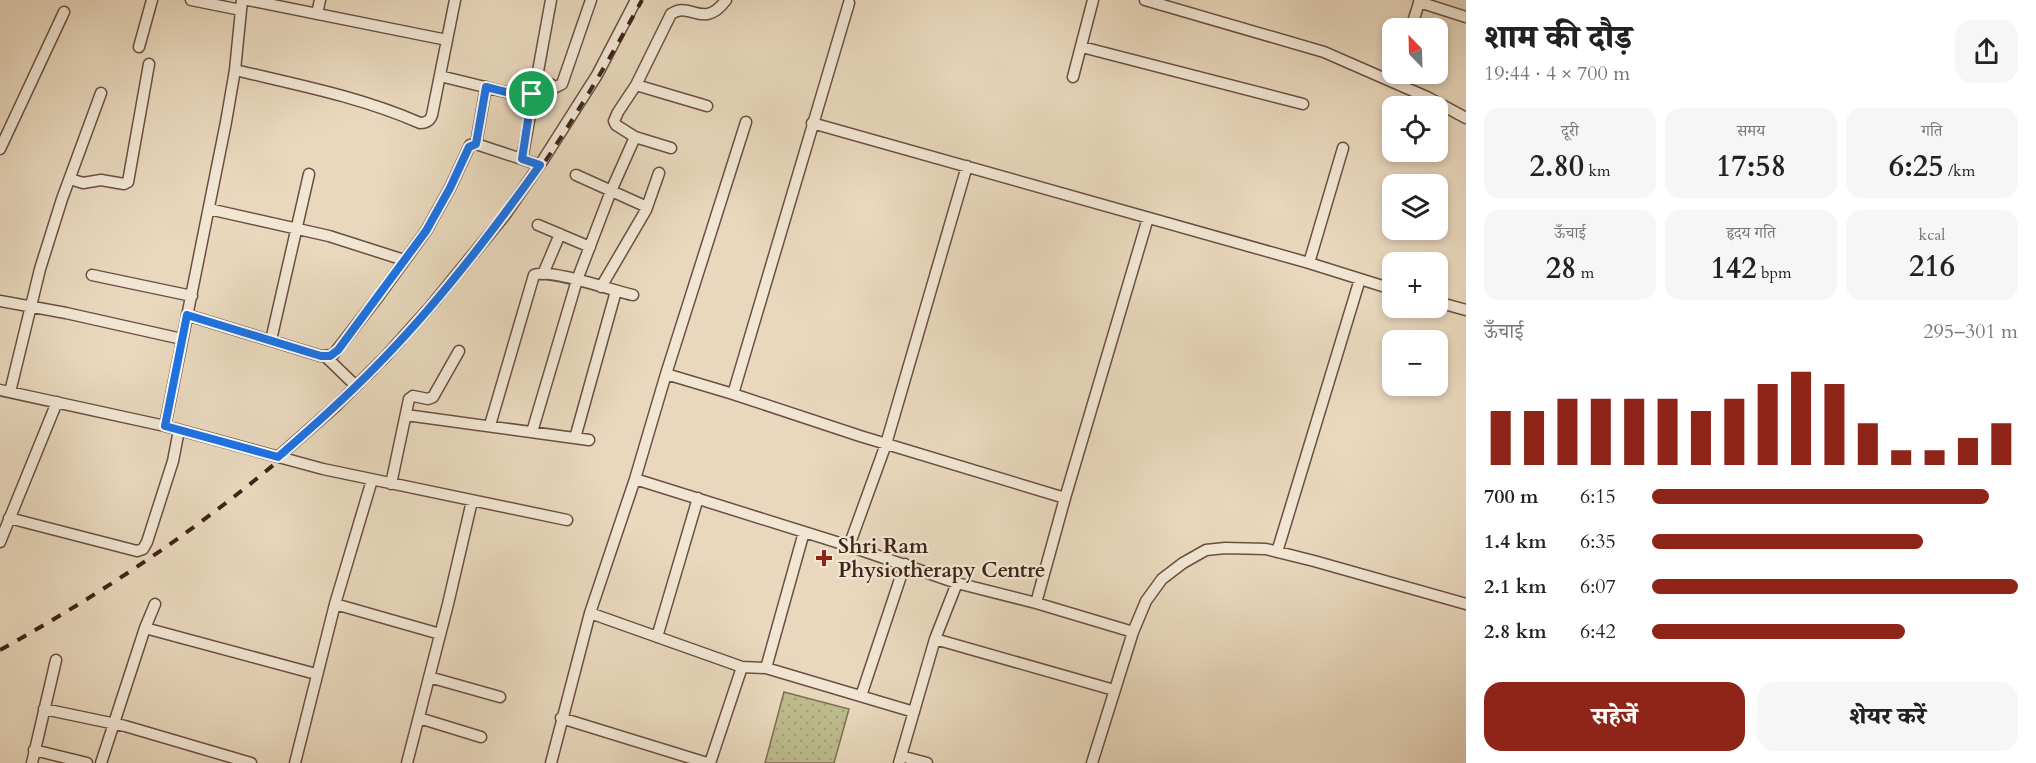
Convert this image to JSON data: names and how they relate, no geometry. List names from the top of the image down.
{
  "places": {
    "health": ["Shri Ram Physiotherapy Centre"]
  },
  "north": "top left",
  "page": {
    "heading": ["शाम की दौड़", "19:44 · 4 × 700 m"],
    "map_buttons": ["+", "−"],
    "stats": [
      ["दूरी", "2.80 km"],
      ["समय", "17:58"],
      ["गति", "6:25 /km"],
      ["ऊँचाई", "28 m"],
      ["हृदय गति", "142 bpm"],
      ["kcal", "216"]
    ],
    "chart": ["ऊँचाई", "295–301 m"],
    "list": [
      {
        "name": "700 m",
        "note": "6:15"
      },
      {
        "name": "1.4 km",
        "note": "6:35"
      },
      {
        "name": "2.1 km",
        "note": "6:07"
      },
      {
        "name": "2.8 km",
        "note": "6:42"
      }
    ],
    "buttons": ["सहेजें", "शेयर करें"]
  }
}
